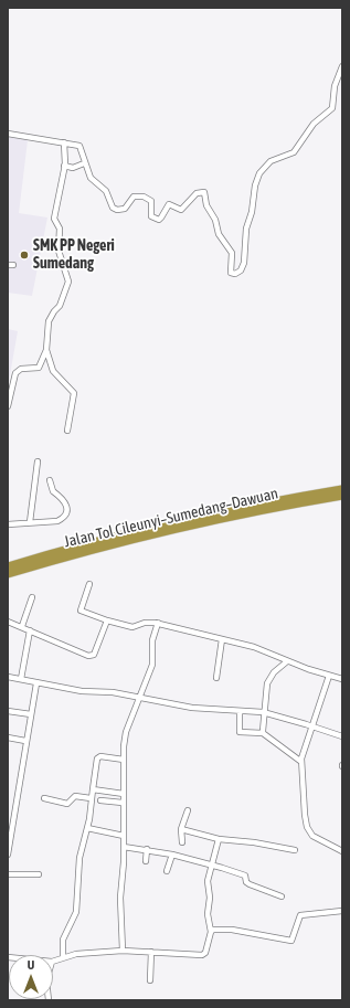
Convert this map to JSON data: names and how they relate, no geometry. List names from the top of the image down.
{
  "streets": {
    "highway": ["Jalan Tol Cileunyi–Sumedang–Dawuan"]
  },
  "places": ["SMK PP Negeri Sumedang"],
  "north": "top"
}
